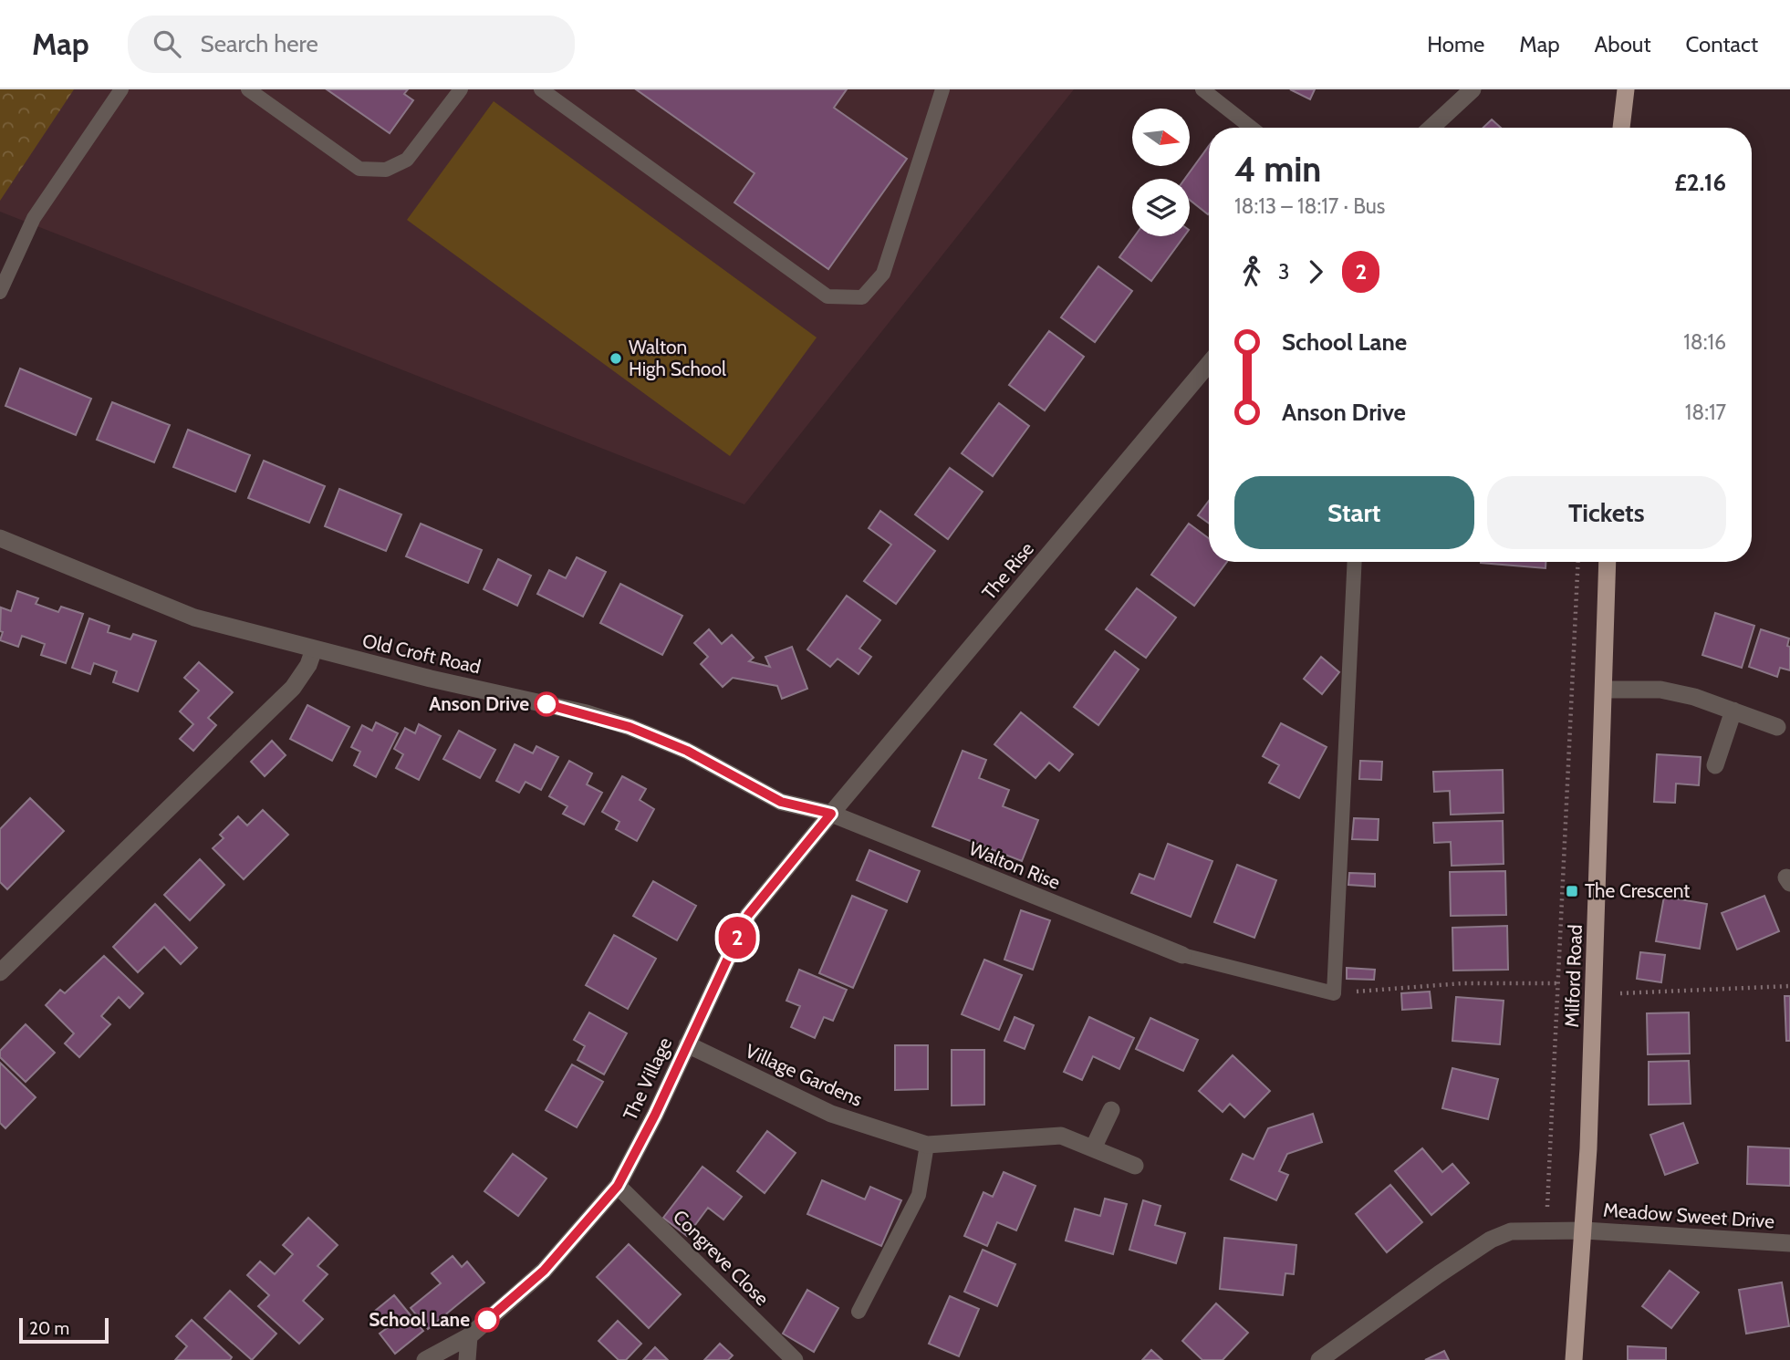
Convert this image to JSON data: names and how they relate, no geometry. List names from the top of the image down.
{
  "streets": {
    "highway": ["Milford Road"],
    "street": [
      "The Rise",
      "Old Croft Road",
      "Walton Rise",
      "Village Gardens",
      "The Village",
      "Meadow Sweet Drive",
      "Congreve Close"
    ]
  },
  "crossings": [
    ["The Rise", "Old Croft Road"],
    ["The Rise", "Walton Rise"],
    ["The Rise", "The Village"],
    ["Old Croft Road", "Walton Rise"],
    ["Old Croft Road", "The Village"],
    ["Walton Rise", "The Village"],
    ["Milford Road", "Meadow Sweet Drive"],
    ["Village Gardens", "The Village"],
    ["The Village", "Congreve Close"]
  ],
  "places": {
    "other": ["Walton High School", "Anson Drive", "School Lane"],
    "transit": ["The Crescent"]
  },
  "lines": ["bus line 2"],
  "scale_bar": "20 m",
  "north": "right",
  "page": {
    "header": "Map",
    "search": "Search here",
    "nav": [
      "Home",
      "Map",
      "About",
      "Contact"
    ],
    "on_map": "2",
    "heading": ["4 min", "18:13 – 18:17 · Bus", "£2.16"],
    "legs": ["3", "2"],
    "list": [
      {
        "name": "School Lane",
        "value": "18:16"
      },
      {
        "name": "Anson Drive",
        "value": "18:17"
      }
    ],
    "buttons": ["Start", "Tickets"],
    "scale": "20 m"
  }
}
